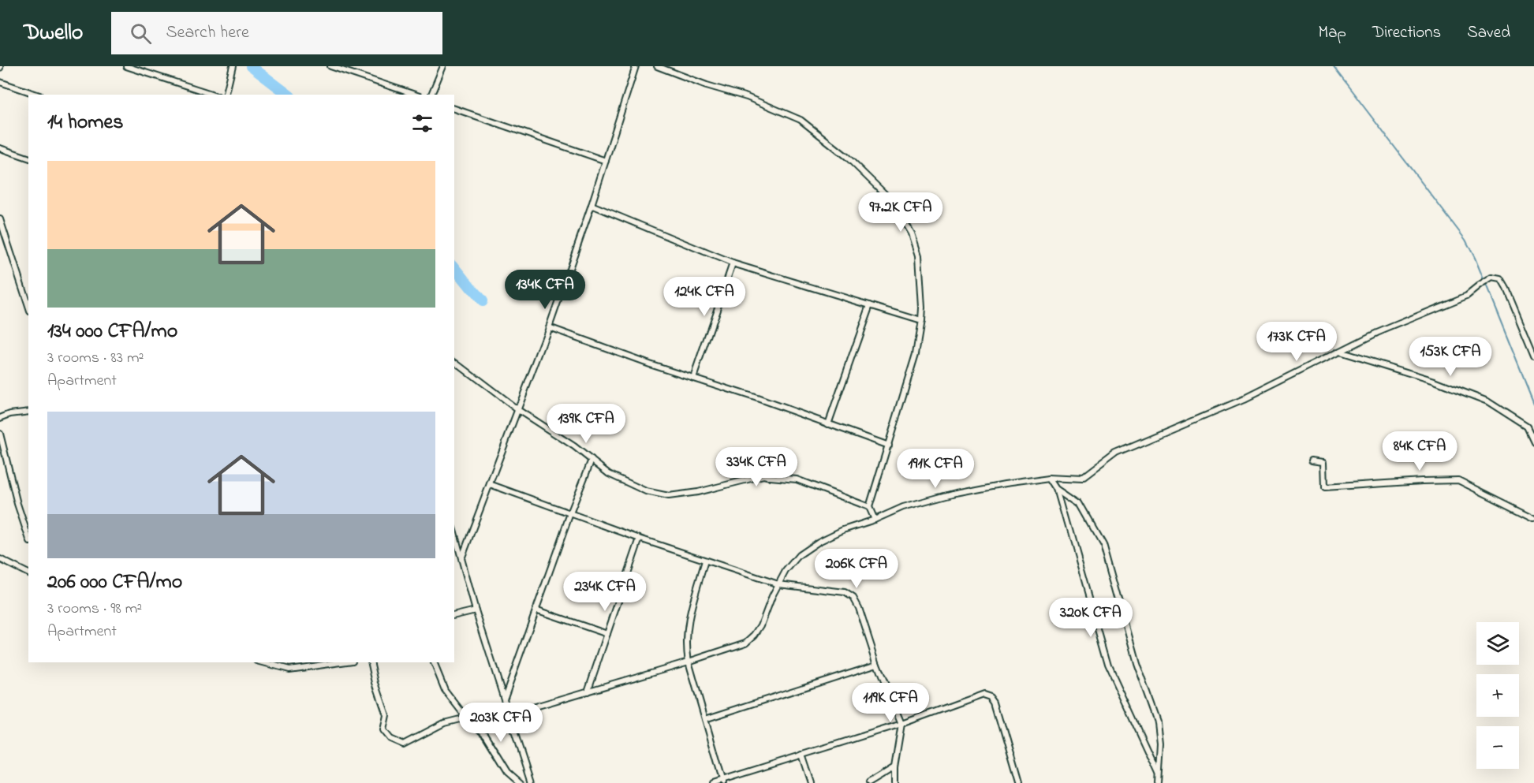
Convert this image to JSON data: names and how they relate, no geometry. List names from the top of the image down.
{
  "page": {
    "header": "Dwello",
    "search": "Search here",
    "nav": ["Map", "Directions", "Saved"],
    "heading": "14 homes",
    "list": [
      {
        "name": "134 000 CFA/mo",
        "note": "3 rooms · 83 m² · Apartment"
      },
      {
        "name": "206 000 CFA/mo",
        "note": "3 rooms · 98 m² · Apartment"
      }
    ],
    "price": [
      "97.2K CFA",
      "134K CFA",
      "124K CFA",
      "173K CFA",
      "153K CFA",
      "139K CFA",
      "84K CFA",
      "334K CFA",
      "191K CFA",
      "206K CFA",
      "234K CFA",
      "320K CFA",
      "119K CFA",
      "203K CFA"
    ],
    "map_buttons": ["+", "−"]
  }
}
